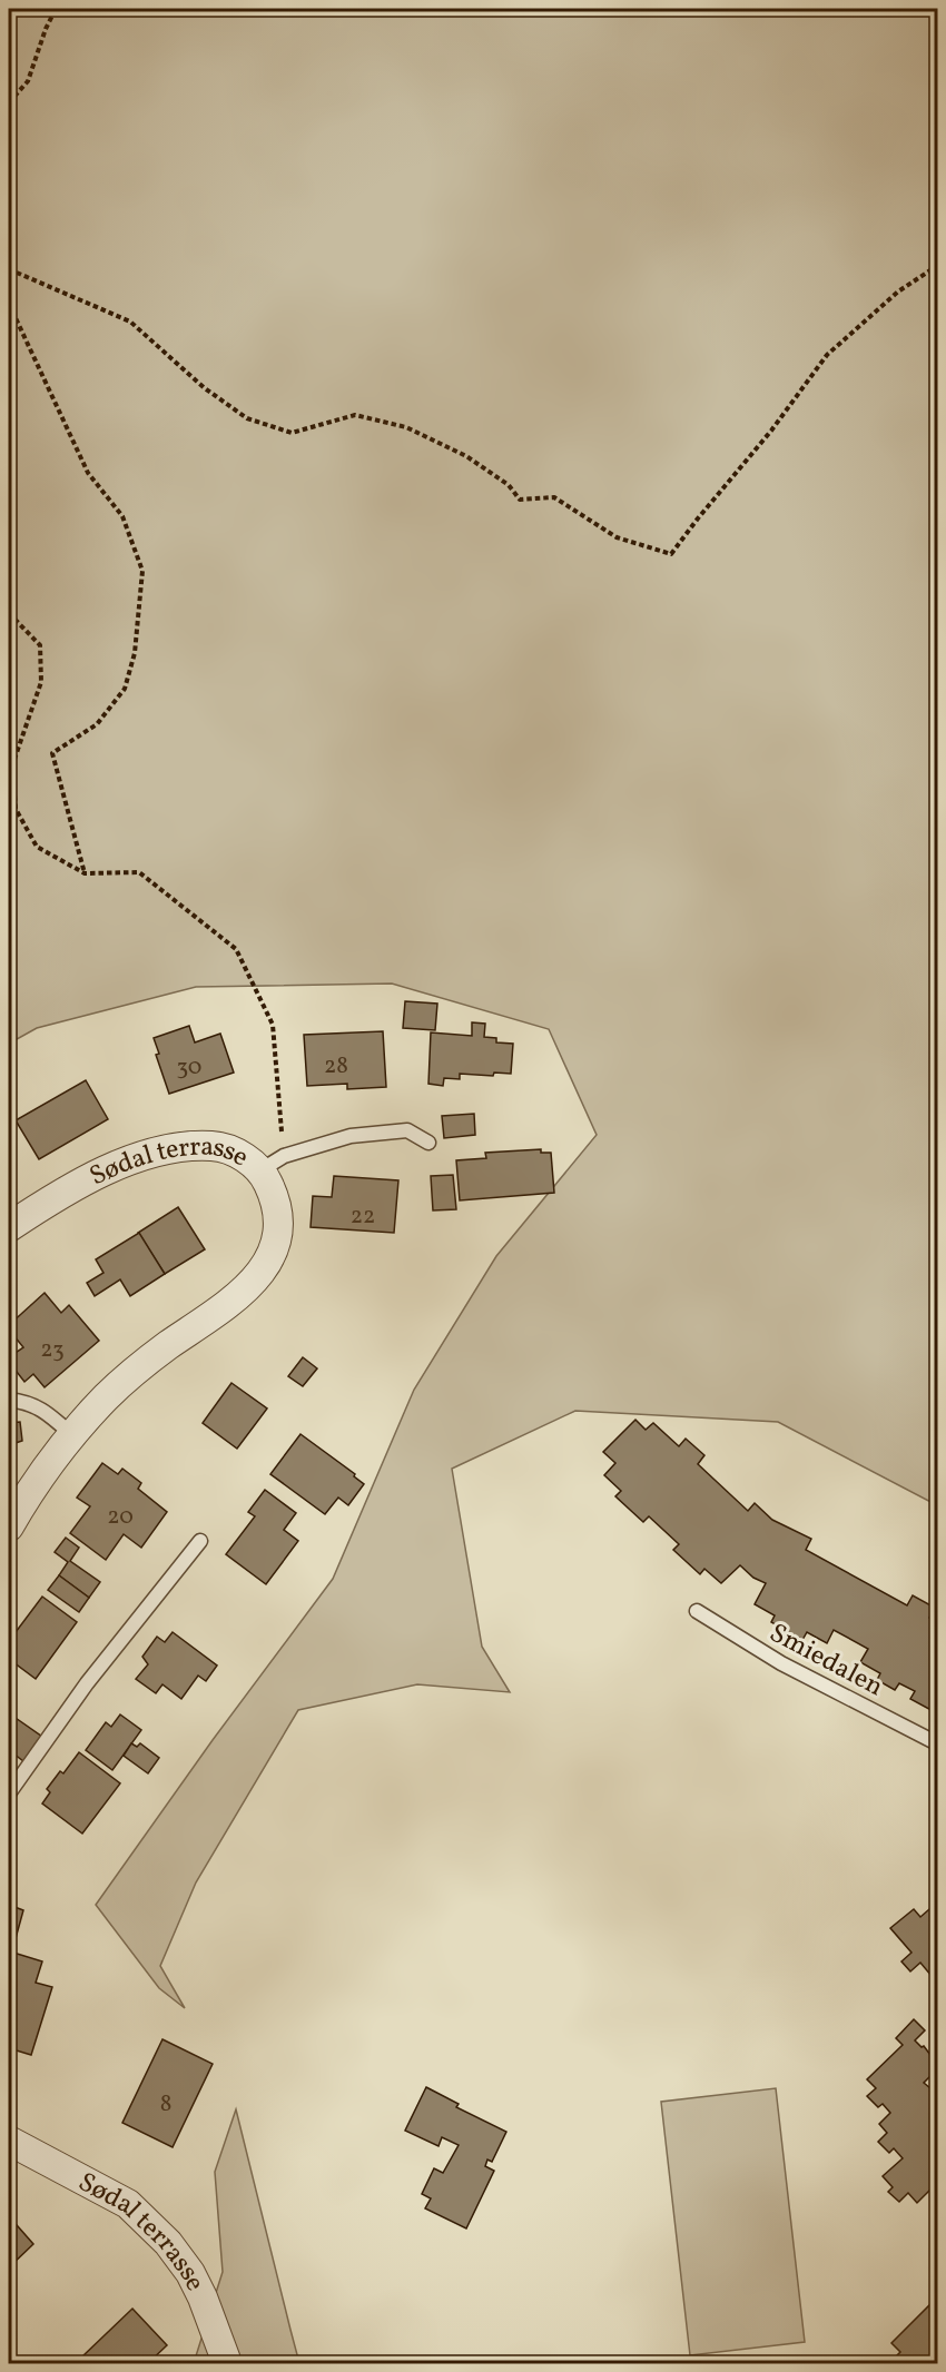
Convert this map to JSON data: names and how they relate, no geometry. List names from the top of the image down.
{
  "streets": {
    "street": ["Sødal terrasse"],
    "lane": ["Smiedalen"]
  },
  "house_numbers": [
    "28",
    "30",
    "22",
    "23",
    "20",
    "8"
  ]
}
